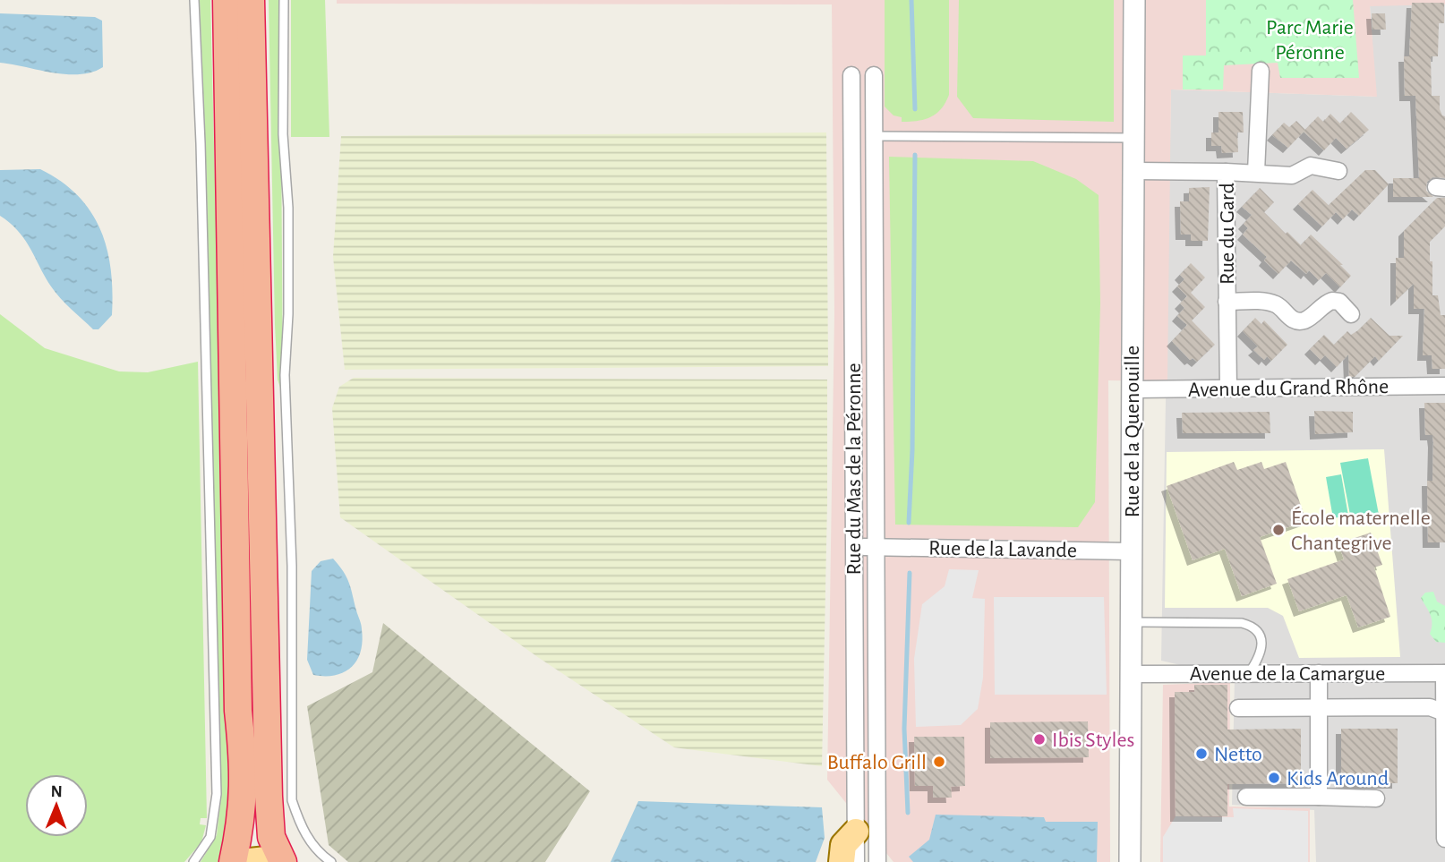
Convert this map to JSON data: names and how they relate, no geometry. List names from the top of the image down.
{
  "streets": {
    "street": [
      "Rue du Gard",
      "Avenue du Grand Rhône",
      "Rue de la Quenouille",
      "Rue du Mas de la Péronne",
      "Rue de la Lavande",
      "Avenue de la Camargue"
    ]
  },
  "crossings": [
    ["Rue du Gard", "Avenue du Grand Rhône"],
    ["Rue du Gard", "Rue de la Quenouille"],
    ["Avenue du Grand Rhône", "Rue de la Quenouille"],
    ["Rue de la Quenouille", "Rue de la Lavande"],
    ["Rue de la Quenouille", "Avenue de la Camargue"],
    ["Rue du Mas de la Péronne", "Rue de la Lavande"]
  ],
  "parks": ["Parc Marie Péronne"],
  "places": [
    "École maternelle Chantegrive",
    "Ibis Styles",
    "Netto",
    "Buffalo Grill",
    "Kids Around"
  ],
  "north": "top"
}
